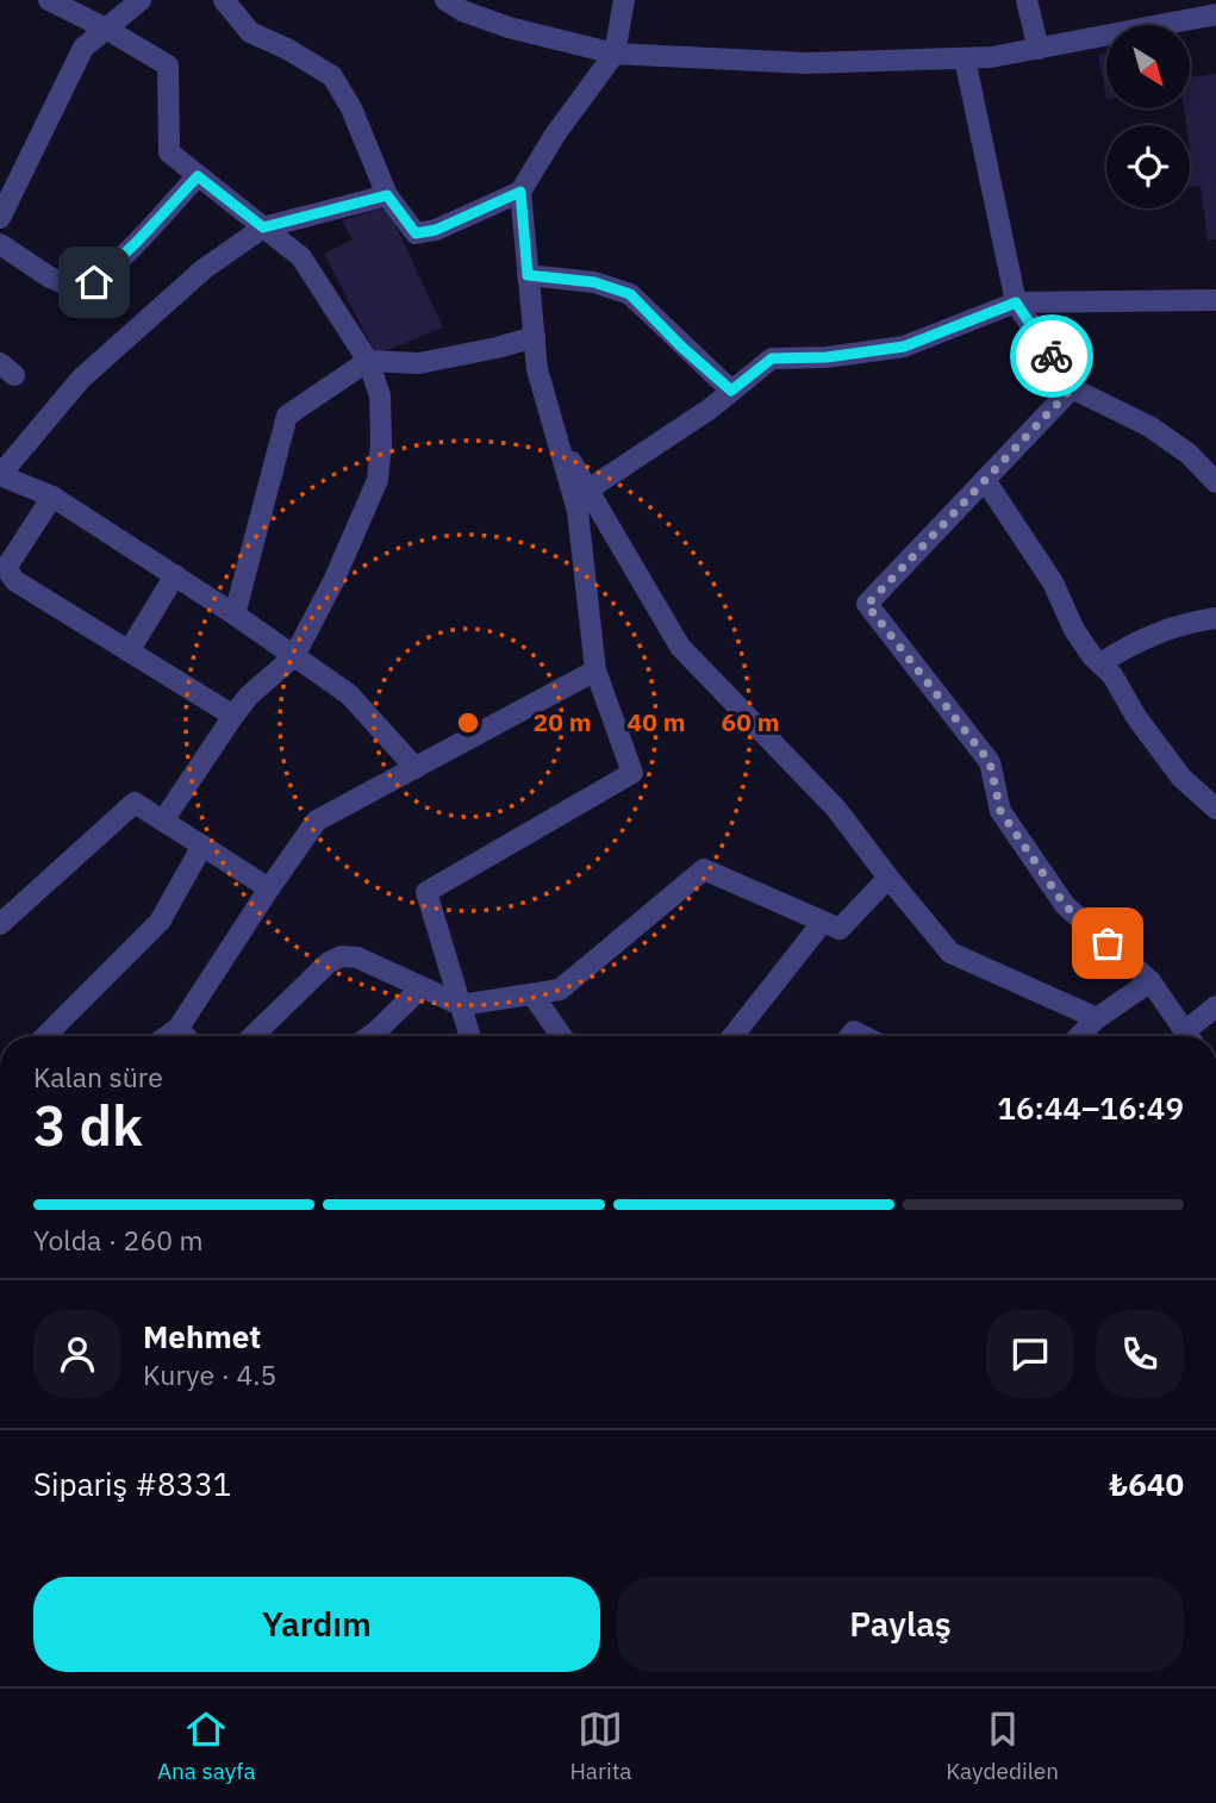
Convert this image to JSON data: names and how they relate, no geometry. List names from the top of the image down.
{
  "north": "bottom right",
  "page": {
    "heading": ["3 dk", "Kalan süre", "16:44–16:49"],
    "panel": [
      "Mehmet",
      "Kurye · 4.5",
      "Sipariş #8331",
      "₺640"
    ],
    "bar": "Yolda · 260 m",
    "buttons": ["Yardım", "Paylaş"],
    "tabs": ["Ana sayfa", "Harita", "Kaydedilen"]
  },
  "rings": ["20 m", "40 m", "60 m"]
}
